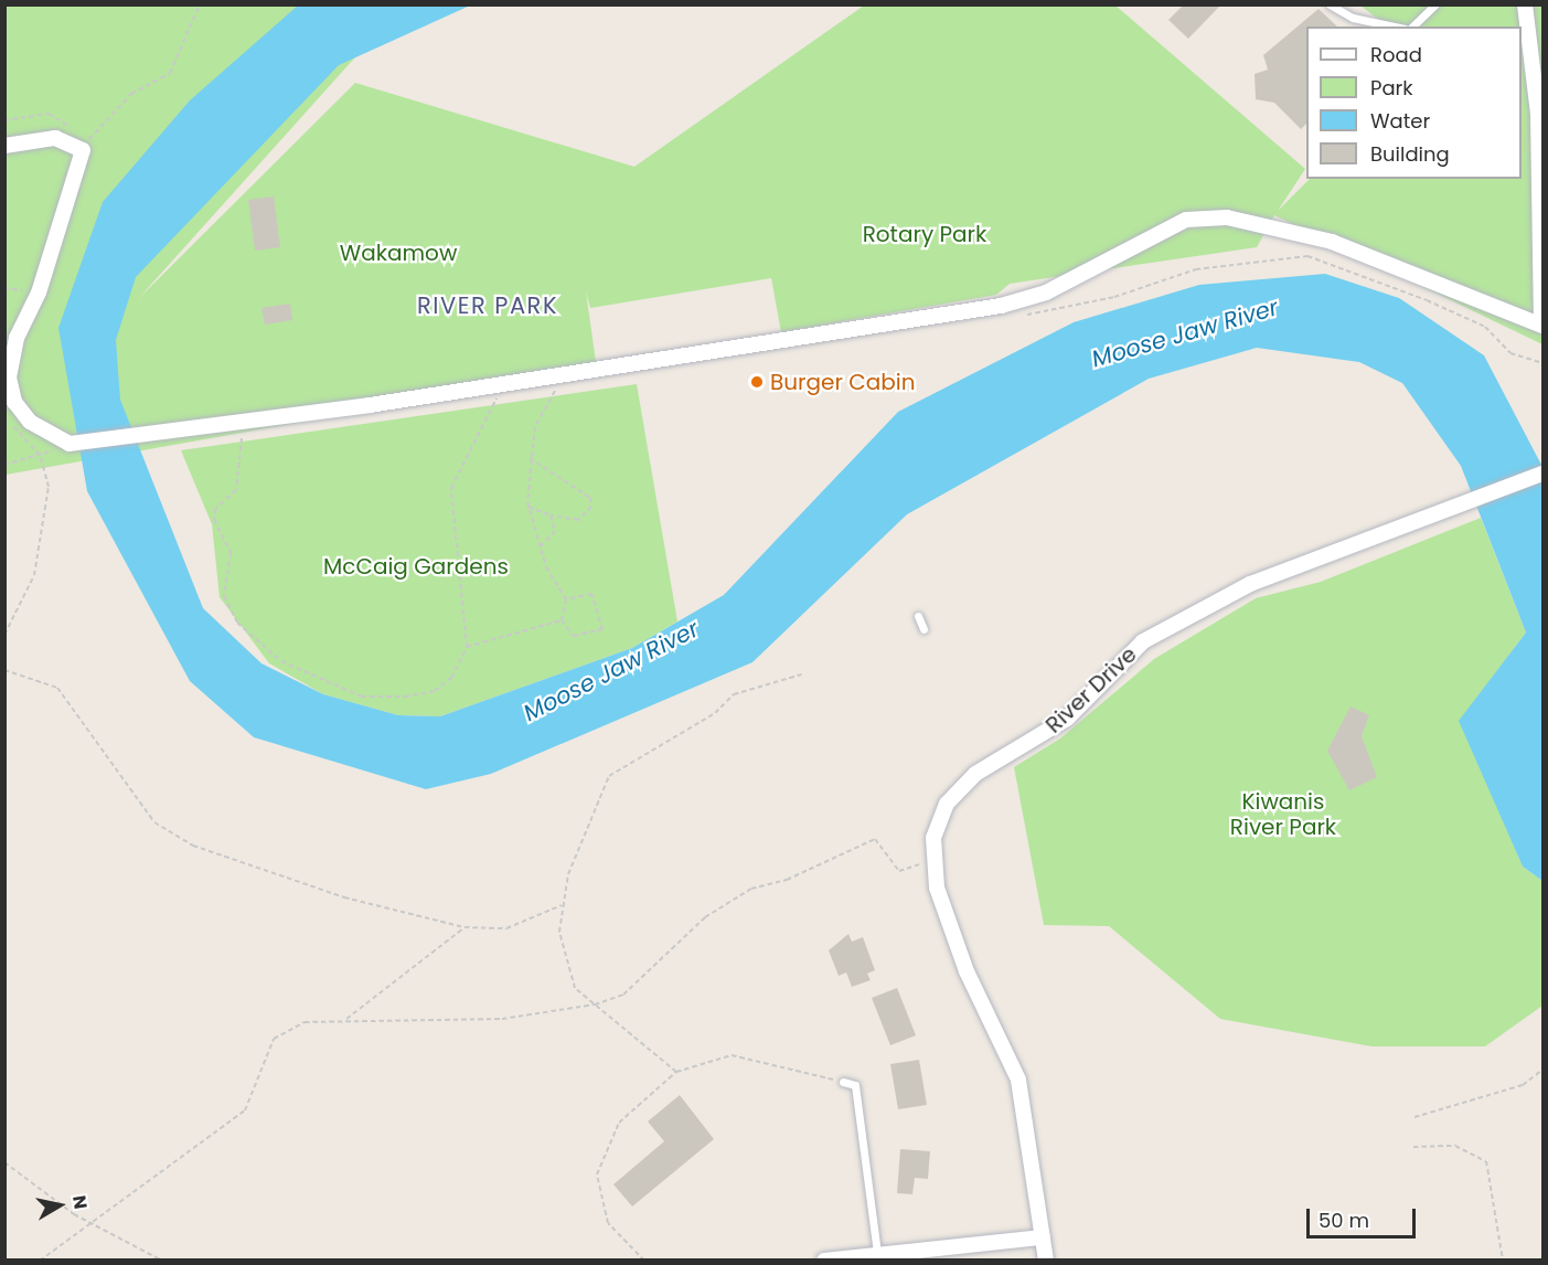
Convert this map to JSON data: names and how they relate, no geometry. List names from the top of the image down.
{
  "streets": {
    "street": ["River Drive"]
  },
  "districts": ["RIVER PARK"],
  "water": ["Moose Jaw River"],
  "parks": [
    "Rotary Park",
    "Wakamow",
    "McCaig Gardens",
    "Kiwanis River Park"
  ],
  "places": ["Burger Cabin"],
  "legend": [
    "Road",
    "Park",
    "Water",
    "Building"
  ],
  "scale_bar": "50 m",
  "north": "right"
}
